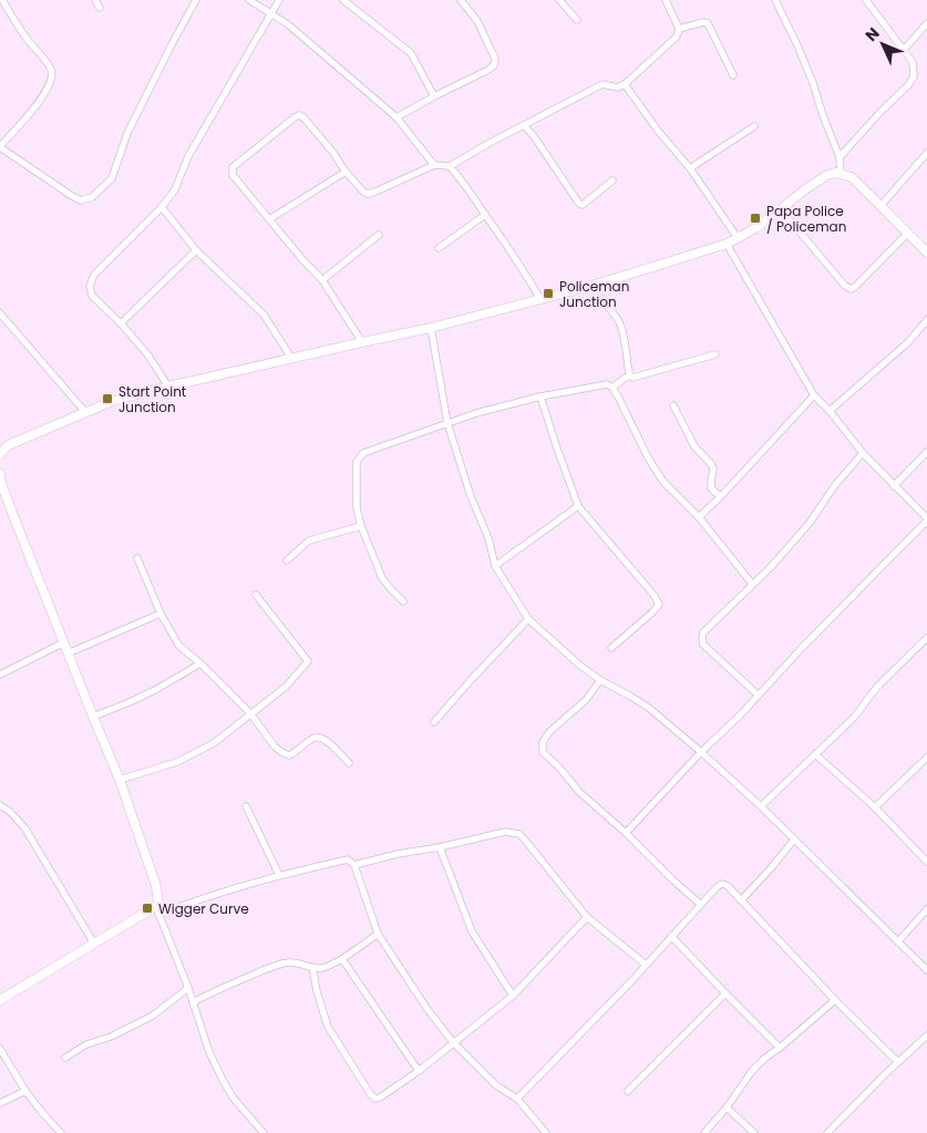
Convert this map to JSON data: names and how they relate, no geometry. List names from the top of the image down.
{
  "places": {
    "transit": [
      "Papa Police / Policeman",
      "Policeman Junction",
      "Start Point Junction",
      "Wigger Curve"
    ]
  },
  "north": "top left"
}
